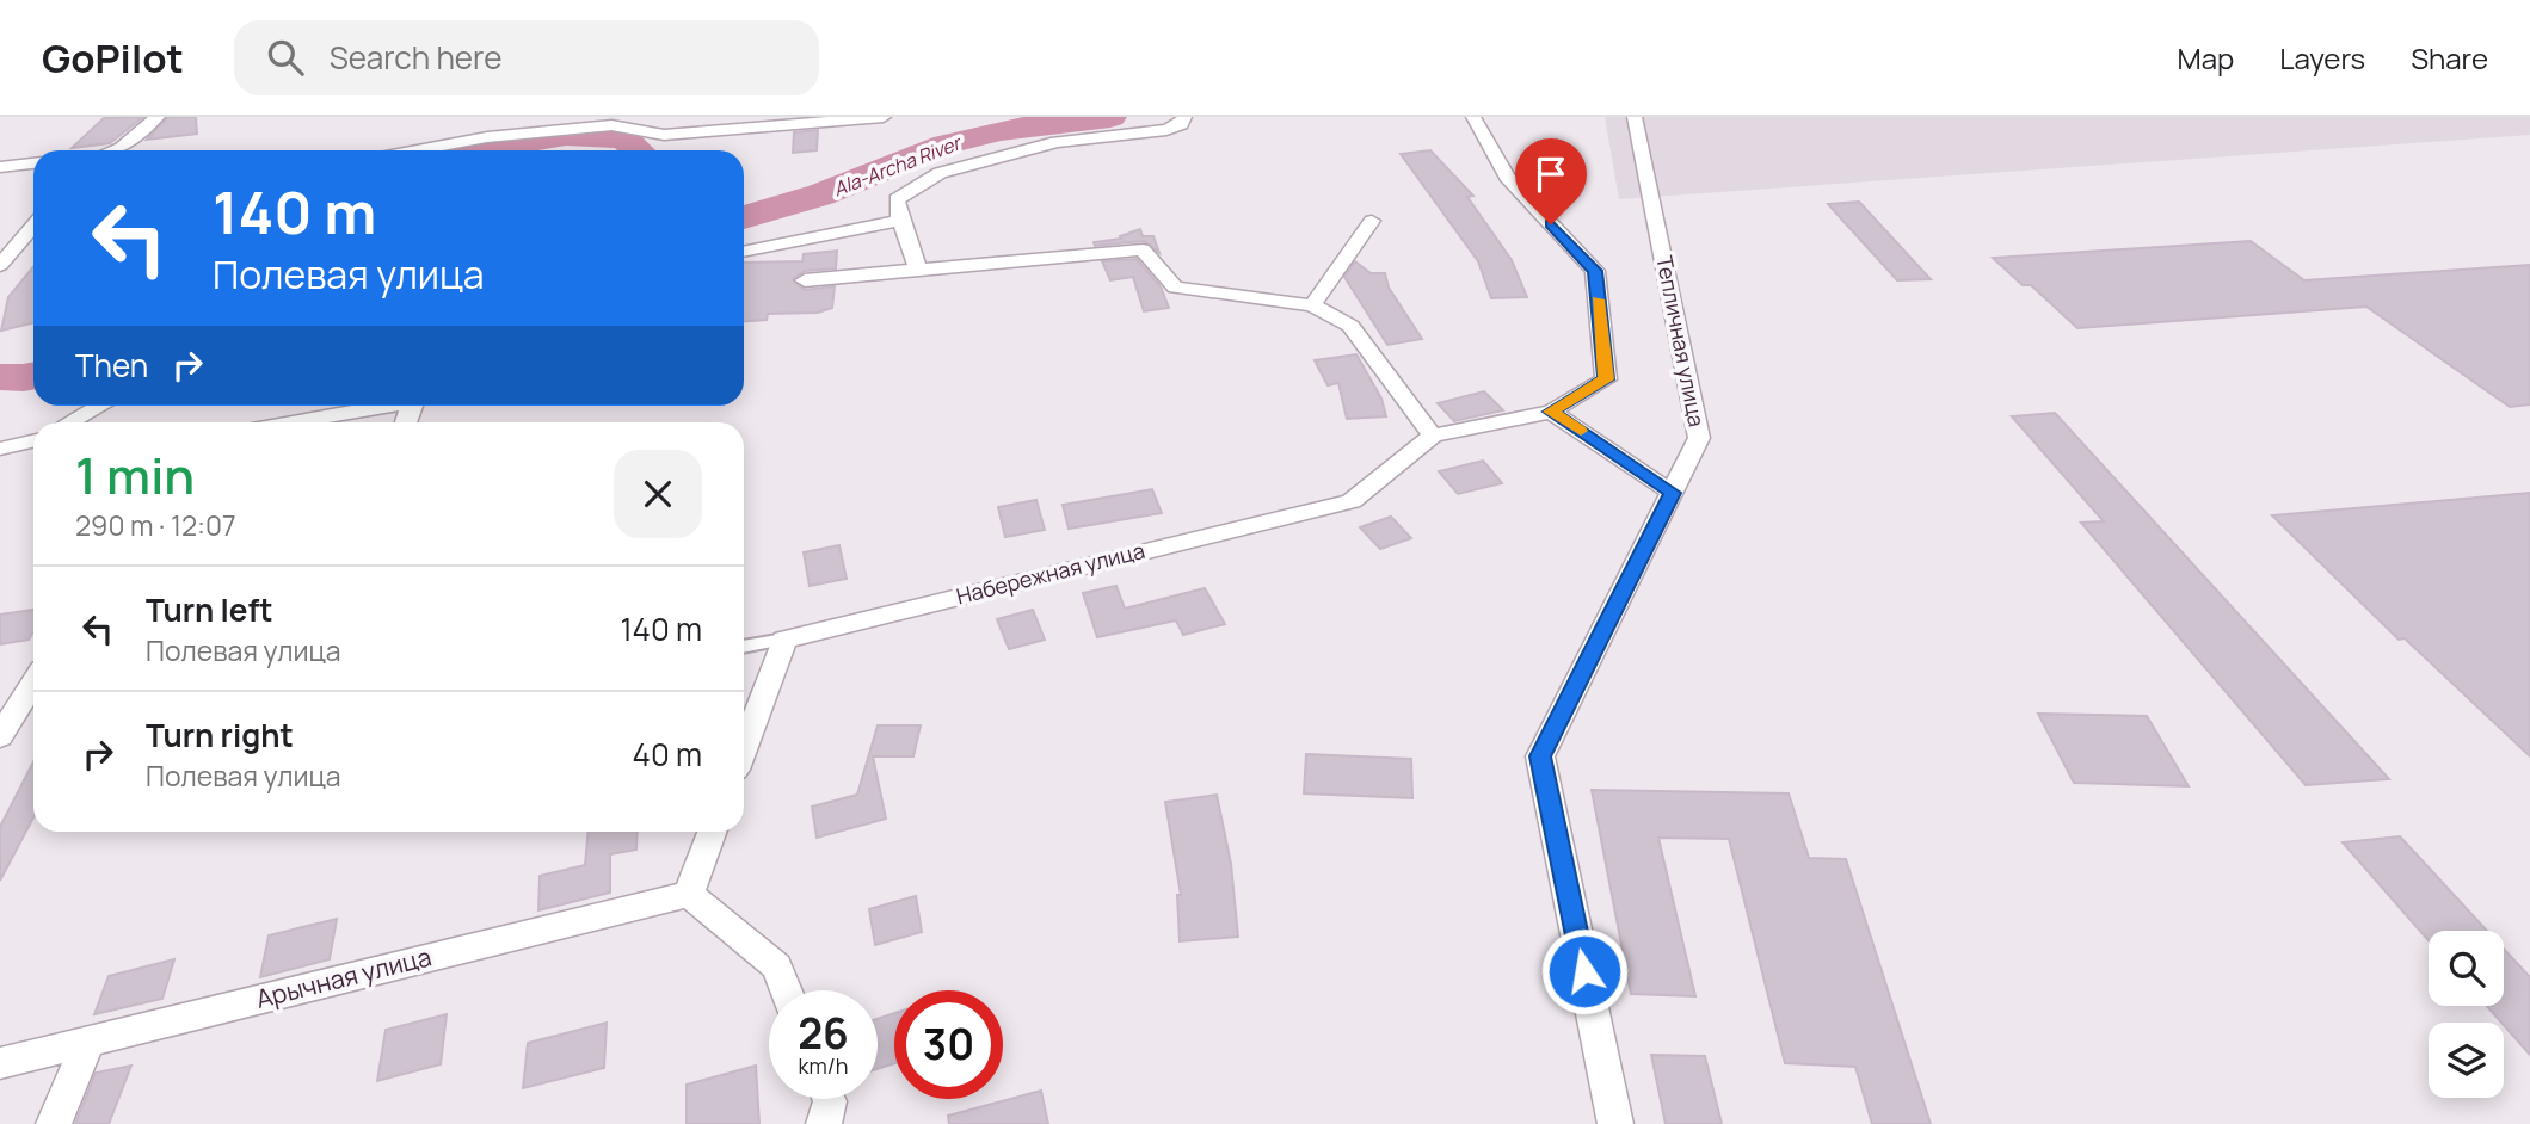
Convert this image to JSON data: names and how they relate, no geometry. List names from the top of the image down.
{
  "streets": {
    "street": ["Тепличная улица", "Набережная улица", "Арычная улица"]
  },
  "water": ["Ala-Archa River"],
  "page": {
    "header": "GoPilot",
    "search": "Search here",
    "nav": ["Map", "Layers", "Share"],
    "turn": ["140 m", "Полевая улица"],
    "then": "Then",
    "heading": ["1 min", "290 m · 12:07"],
    "list": [
      {
        "name": "Turn left",
        "note": "Полевая улица",
        "value": "140 m"
      },
      {
        "name": "Turn right",
        "note": "Полевая улица",
        "value": "40 m"
      }
    ],
    "speed": "26 km/h",
    "limit": "30"
  }
}
